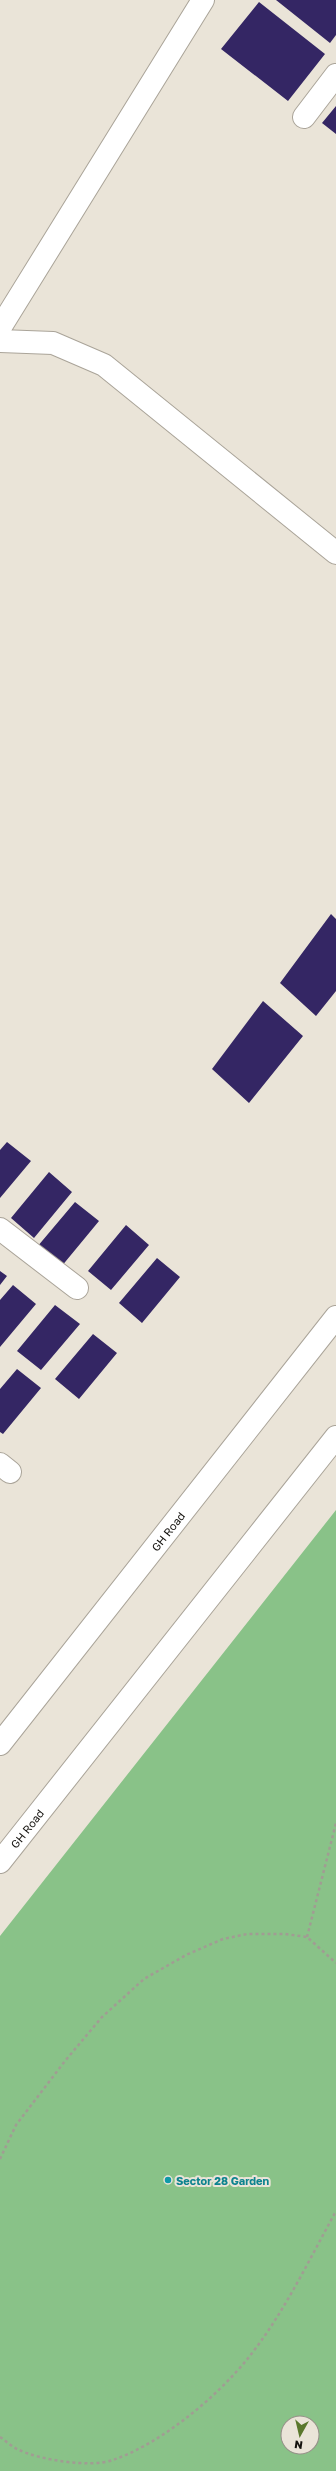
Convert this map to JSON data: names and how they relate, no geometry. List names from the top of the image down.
{
  "streets": {
    "main road": ["GH Road"]
  },
  "places": ["Sector 28 Garden"],
  "north": "bottom"
}
